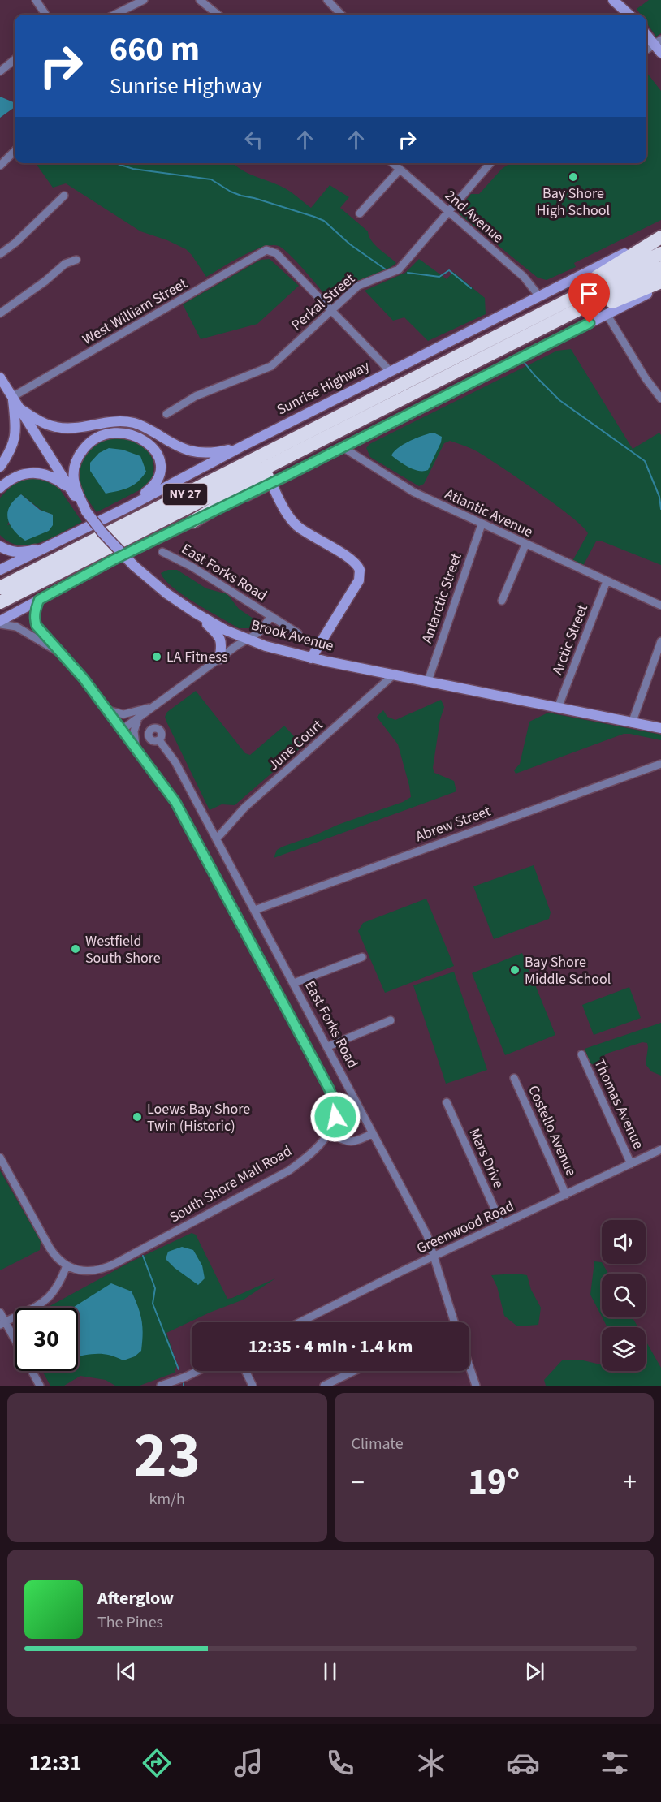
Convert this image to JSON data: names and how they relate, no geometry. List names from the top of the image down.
{
  "streets": {
    "highway": ["NY 27"],
    "main road": ["Sunrise Highway", "Brook Avenue"],
    "street": [
      "2nd Avenue",
      "Perkal Street",
      "West William Street",
      "Atlantic Avenue",
      "East Forks Road",
      "Antarctic Street",
      "Arctic Street",
      "June Court",
      "Abrew Street",
      "Thomas Avenue",
      "Costello Avenue",
      "Mars Drive",
      "South Shore Mall Road",
      "Greenwood Road"
    ]
  },
  "crossings": [
    ["2nd Avenue", "Perkal Street"],
    ["2nd Avenue", "Sunrise Highway"],
    ["Perkal Street", "West William Street"],
    ["West William Street", "Brook Avenue"],
    ["Atlantic Avenue", "Antarctic Street"],
    ["Atlantic Avenue", "Arctic Street"],
    ["East Forks Road", "Brook Avenue"],
    ["East Forks Road", "June Court"],
    ["East Forks Road", "Abrew Street"],
    ["East Forks Road", "South Shore Mall Road"],
    ["East Forks Road", "Greenwood Road"],
    ["Antarctic Street", "Brook Avenue"],
    ["Brook Avenue", "Arctic Street"],
    ["Brook Avenue", "June Court"],
    ["Thomas Avenue", "Greenwood Road"],
    ["Costello Avenue", "Greenwood Road"],
    ["Mars Drive", "Greenwood Road"]
  ],
  "places": [
    "Bay Shore High School",
    "LA Fitness",
    "Westfield South Shore",
    "Bay Shore Middle School",
    "Loews Bay Shore Twin (Historic)"
  ],
  "page": {
    "turn": ["660 m", "Sunrise Highway"],
    "limit": "30",
    "trip": "12:35 · 4 min · 1.4 km",
    "tile": [
      ["23", "km/h"],
      "Climate"
    ],
    "heat": ["−", "19°", "+"],
    "song": ["Afterglow", "The Pines"],
    "tabs": "12:31"
  }
}
